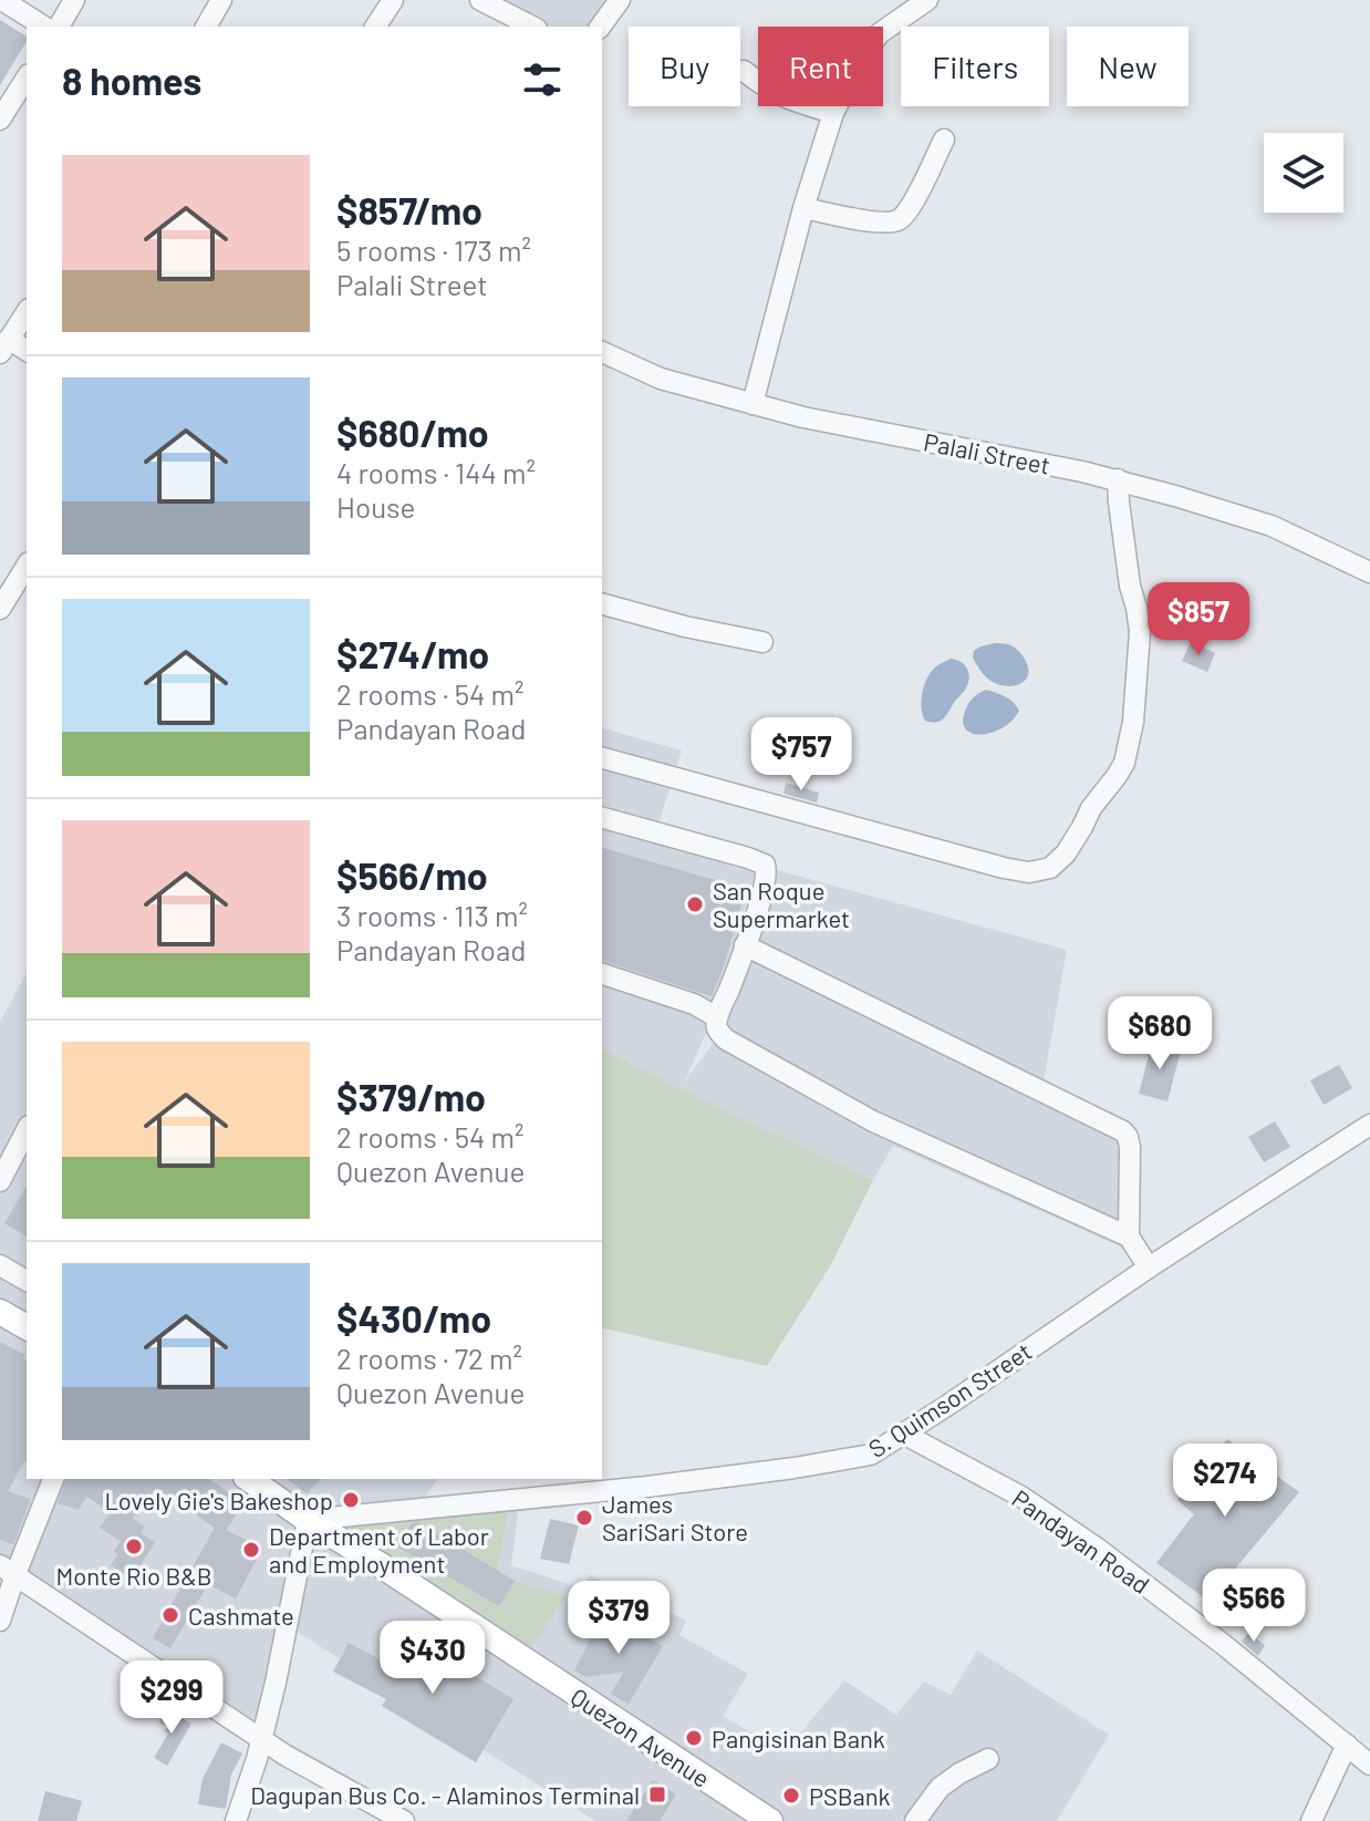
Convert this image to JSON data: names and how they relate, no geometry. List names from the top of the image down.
{
  "streets": {
    "main road": ["Quezon Avenue"],
    "street": ["Palali Street", "S. Quimson Street", "Pandayan Road"]
  },
  "crossings": [
    ["S. Quimson Street", "Pandayan Road"],
    ["S. Quimson Street", "Quezon Avenue"]
  ],
  "places": {
    "other": [
      "San Roque Supermarket",
      "Lovely Gie's Bakeshop",
      "James SariSari Store",
      "Monte Rio B&B",
      "Department of Labor and Employment",
      "Cashmate",
      "Pangisinan Bank",
      "PSBank"
    ],
    "transit": ["Dagupan Bus Co. - Alaminos Terminal"]
  },
  "page": {
    "chip": [
      "Buy",
      "Rent",
      "Filters",
      "New"
    ],
    "heading": "8 homes",
    "list": [
      {
        "name": "$857/mo",
        "note": "5 rooms · 173 m² · Palali Street"
      },
      {
        "name": "$680/mo",
        "note": "4 rooms · 144 m² · House"
      },
      {
        "name": "$274/mo",
        "note": "2 rooms · 54 m² · Pandayan Road"
      },
      {
        "name": "$566/mo",
        "note": "3 rooms · 113 m² · Pandayan Road"
      },
      {
        "name": "$379/mo",
        "note": "2 rooms · 54 m² · Quezon Avenue"
      },
      {
        "name": "$430/mo",
        "note": "2 rooms · 72 m² · Quezon Avenue"
      }
    ],
    "price": [
      "$857",
      "$757",
      "$680",
      "$274",
      "$566",
      "$379",
      "$430",
      "$299"
    ]
  }
}
